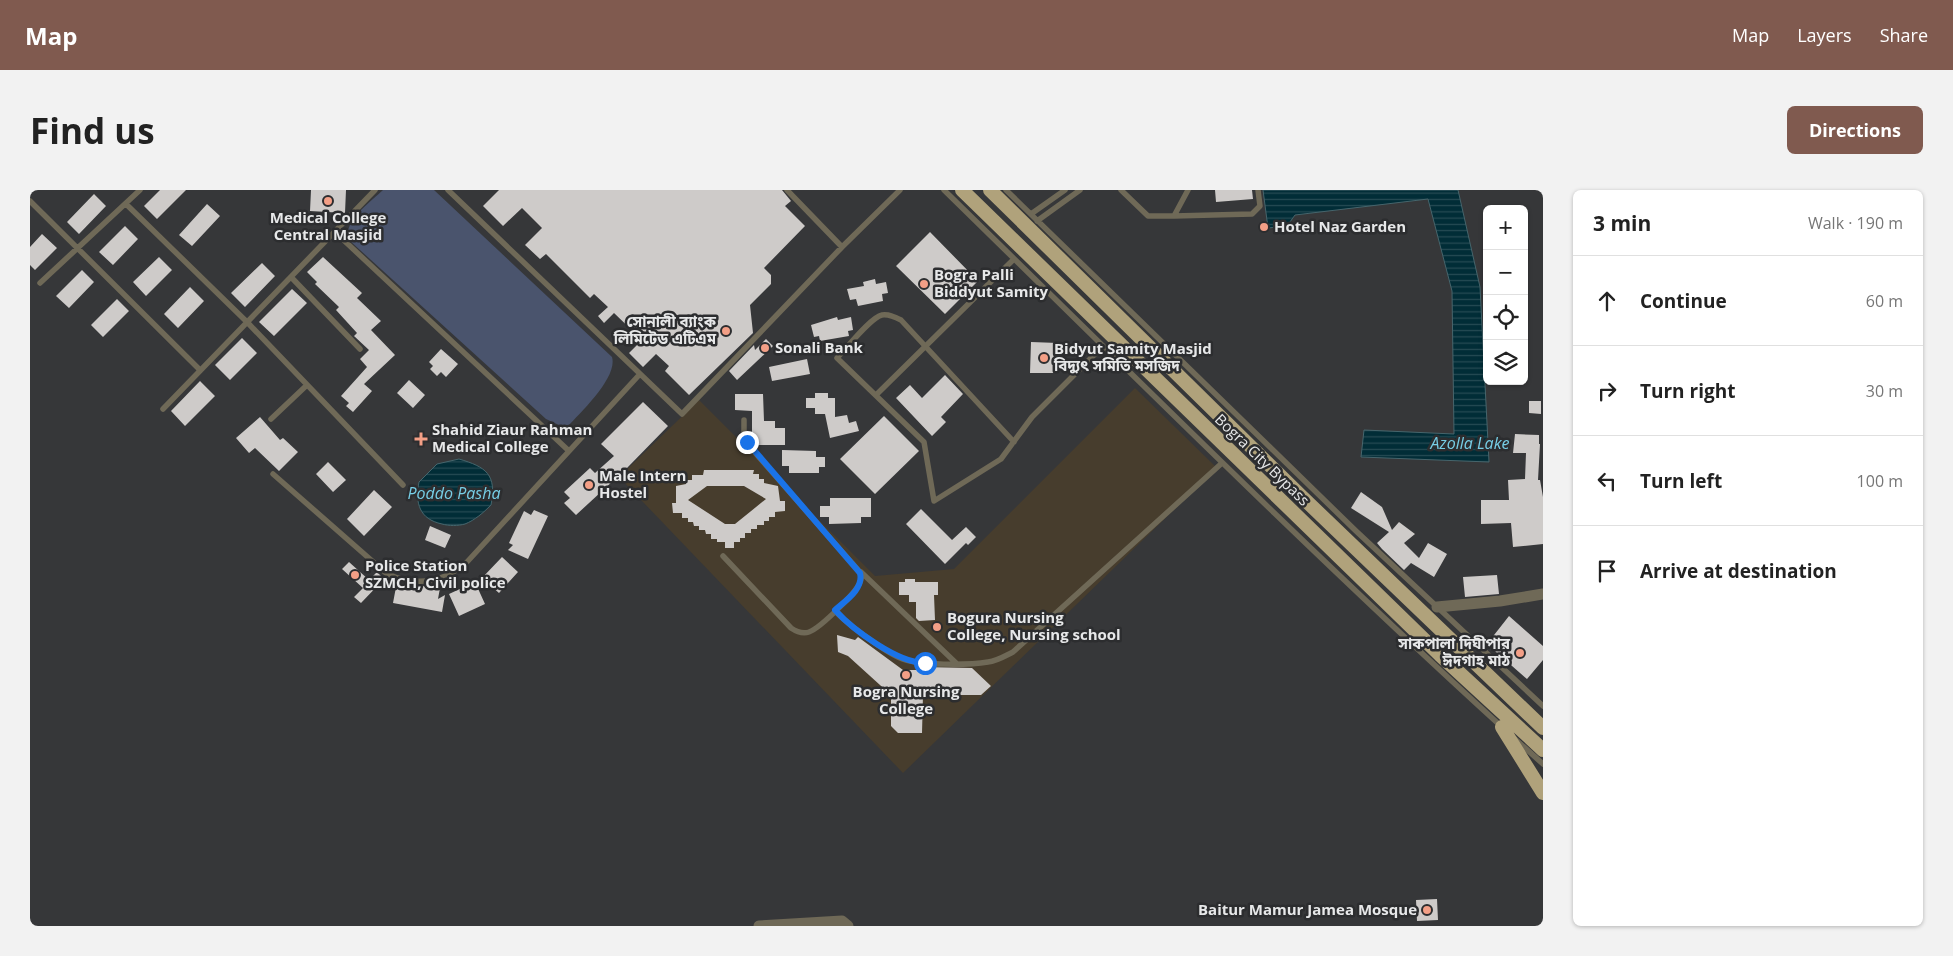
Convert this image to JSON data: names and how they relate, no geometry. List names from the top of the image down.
{
  "streets": {
    "highway": ["Bogra City Bypass"]
  },
  "water": ["Azolla Lake", "Poddo Pasha"],
  "places": {
    "other": [
      "Medical College Central Masjid",
      "Hotel Naz Garden",
      "Bogra Palli Biddyut Samity",
      "সোনালী ব্যাংক লিমিটেড এটিএম",
      "Sonali Bank",
      "Bidyut Samity Masjid বিদ্যুৎ সমিতি মসজিদ",
      "Male Intern Hostel",
      "Police Station SZMCH, Civil police",
      "Bogura Nursing College, Nursing school",
      "সাকপালা দিঘীপার ঈদগাহ মাঠ",
      "Bogra Nursing College",
      "Baitur Mamur Jamea Mosque"
    ],
    "health": ["Shahid Ziaur Rahman Medical College"]
  },
  "page": {
    "header": "Map",
    "nav": ["Map", "Layers", "Share"],
    "buttons": "Directions",
    "title": "Find us",
    "heading": ["3 min", "Walk · 190 m"],
    "map_buttons": ["+", "−"],
    "list": [
      ["Continue", "60 m"],
      ["Turn right", "30 m"],
      ["Turn left", "100 m"],
      "Arrive at destination"
    ]
  }
}
